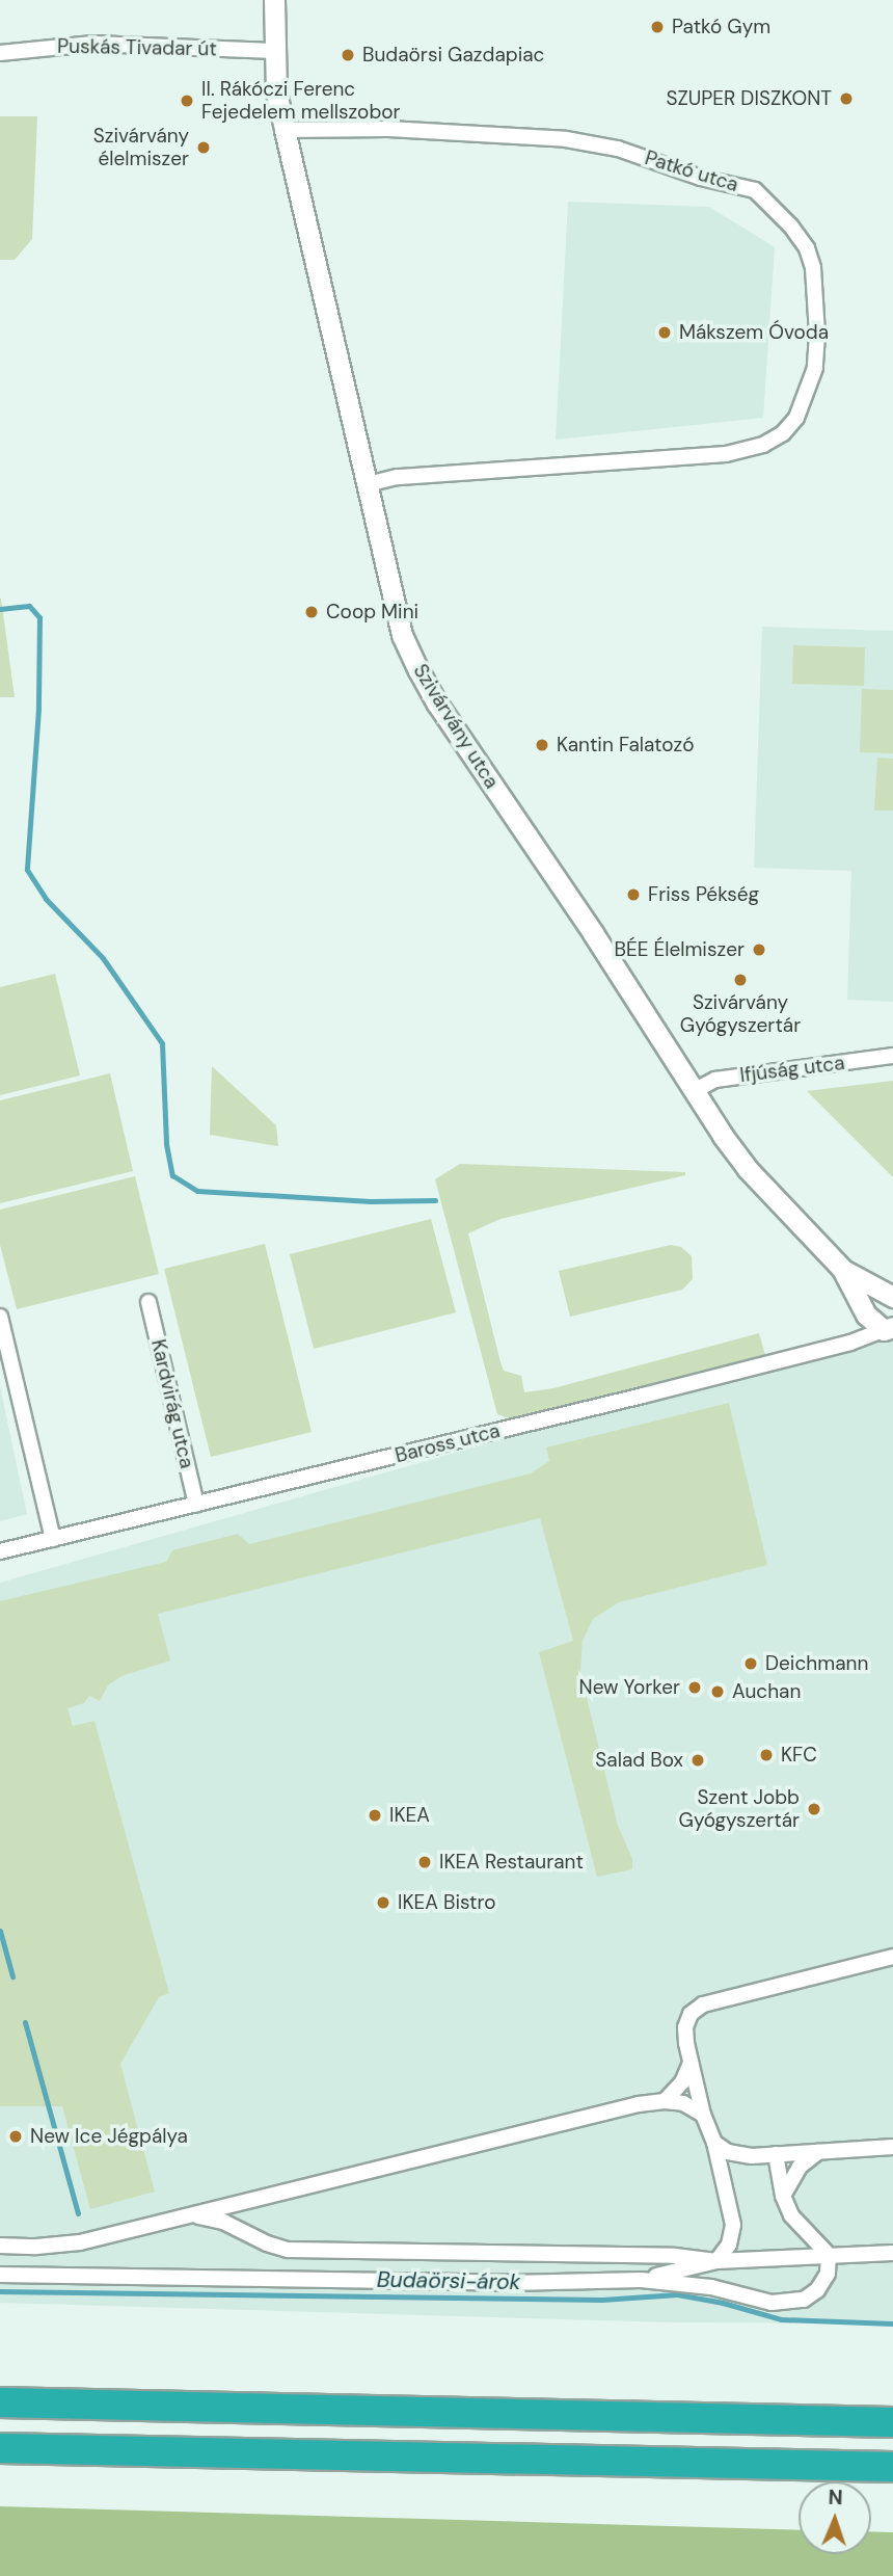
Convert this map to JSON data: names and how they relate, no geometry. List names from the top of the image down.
{
  "streets": {
    "street": [
      "Puskás Tivadar út",
      "Patkó utca",
      "Szivárvány utca",
      "Ifjúság utca",
      "Kardvirág utca",
      "Baross utca"
    ]
  },
  "crossings": [
    ["Puskás Tivadar út", "Szivárvány utca"],
    ["Patkó utca", "Szivárvány utca"],
    ["Szivárvány utca", "Ifjúság utca"],
    ["Szivárvány utca", "Baross utca"],
    ["Kardvirág utca", "Baross utca"]
  ],
  "water": ["Budaörsi-árok"],
  "places": [
    "Patkó Gym",
    "Budaörsi Gazdapiac",
    "SZUPER DISZKONT",
    "II. Rákóczi Ferenc Fejedelem mellszobor",
    "Szivárvány élelmiszer",
    "Mákszem Óvoda",
    "Coop Mini",
    "Kantin Falatozó",
    "Friss Pékség",
    "BÉE Élelmiszer",
    "Szivárvány Gyógyszertár",
    "Deichmann",
    "New Yorker",
    "Auchan",
    "KFC",
    "Salad Box",
    "Szent Jobb Gyógyszertár",
    "IKEA",
    "IKEA Restaurant",
    "IKEA Bistro",
    "New Ice Jégpálya"
  ],
  "north": "top"
}
